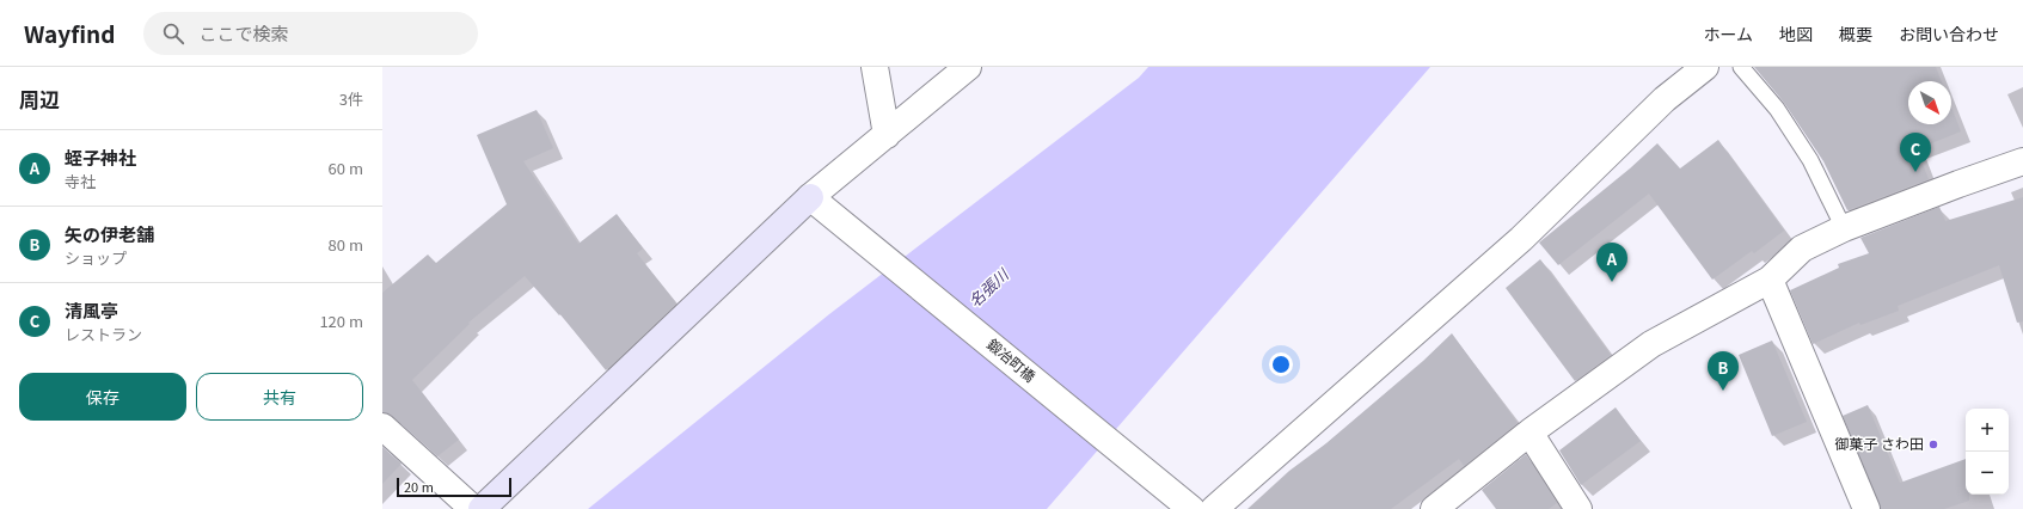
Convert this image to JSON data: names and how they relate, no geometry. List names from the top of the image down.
{
  "streets": {
    "street": ["鍛冶町橋"]
  },
  "water": ["名張川"],
  "places": ["御菓子 さわ田"],
  "scale_bar": "20 m",
  "north": "bottom right",
  "page": {
    "header": "Wayfind",
    "search": "ここで検索",
    "nav": [
      "ホーム",
      "地図",
      "概要",
      "お問い合わせ"
    ],
    "heading": ["周辺", "3件"],
    "list": [
      {
        "mark": "A",
        "name": "蛭子神社",
        "note": "寺社",
        "value": "60 m"
      },
      {
        "mark": "B",
        "name": "矢の伊老舗",
        "note": "ショップ",
        "value": "80 m"
      },
      {
        "mark": "C",
        "name": "清風亭",
        "note": "レストラン",
        "value": "120 m"
      }
    ],
    "pins": ["C", "A", "B"],
    "buttons": ["保存", "共有"],
    "map_buttons": ["+", "−"],
    "scale": "20 m"
  }
}
